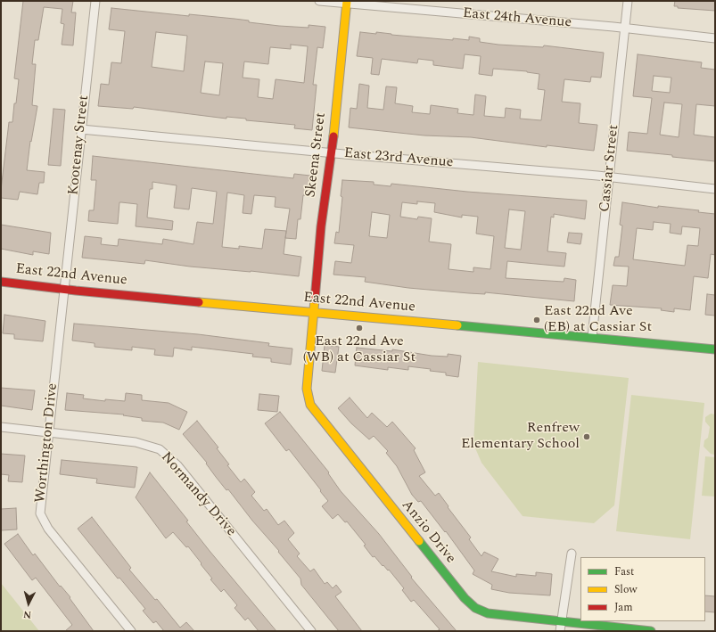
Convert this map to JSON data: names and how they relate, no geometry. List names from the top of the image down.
{
  "streets": {
    "street": [
      "East 24th Avenue",
      "Kootenay Street",
      "Skeena Street",
      "East 23rd Avenue",
      "Cassiar Street",
      "East 22nd Avenue",
      "Worthington Drive",
      "Normandy Drive",
      "Anzio Drive"
    ]
  },
  "crossings": [
    ["East 24th Avenue", "Skeena Street"],
    ["East 24th Avenue", "Cassiar Street"],
    ["Kootenay Street", "East 23rd Avenue"],
    ["Kootenay Street", "East 22nd Avenue"],
    ["Kootenay Street", "Worthington Drive"],
    ["Skeena Street", "East 23rd Avenue"],
    ["Skeena Street", "East 22nd Avenue"],
    ["Skeena Street", "Anzio Drive"],
    ["East 23rd Avenue", "Cassiar Street"],
    ["Cassiar Street", "East 22nd Avenue"],
    ["East 22nd Avenue", "Worthington Drive"],
    ["East 22nd Avenue", "Anzio Drive"],
    ["Worthington Drive", "Normandy Drive"]
  ],
  "places": ["East 22nd Ave (EB) at Cassiar St", "East 22nd Ave (WB) at Cassiar St", "Renfrew Elementary School"],
  "legend": ["Fast", "Slow", "Jam"],
  "north": "bottom"
}
